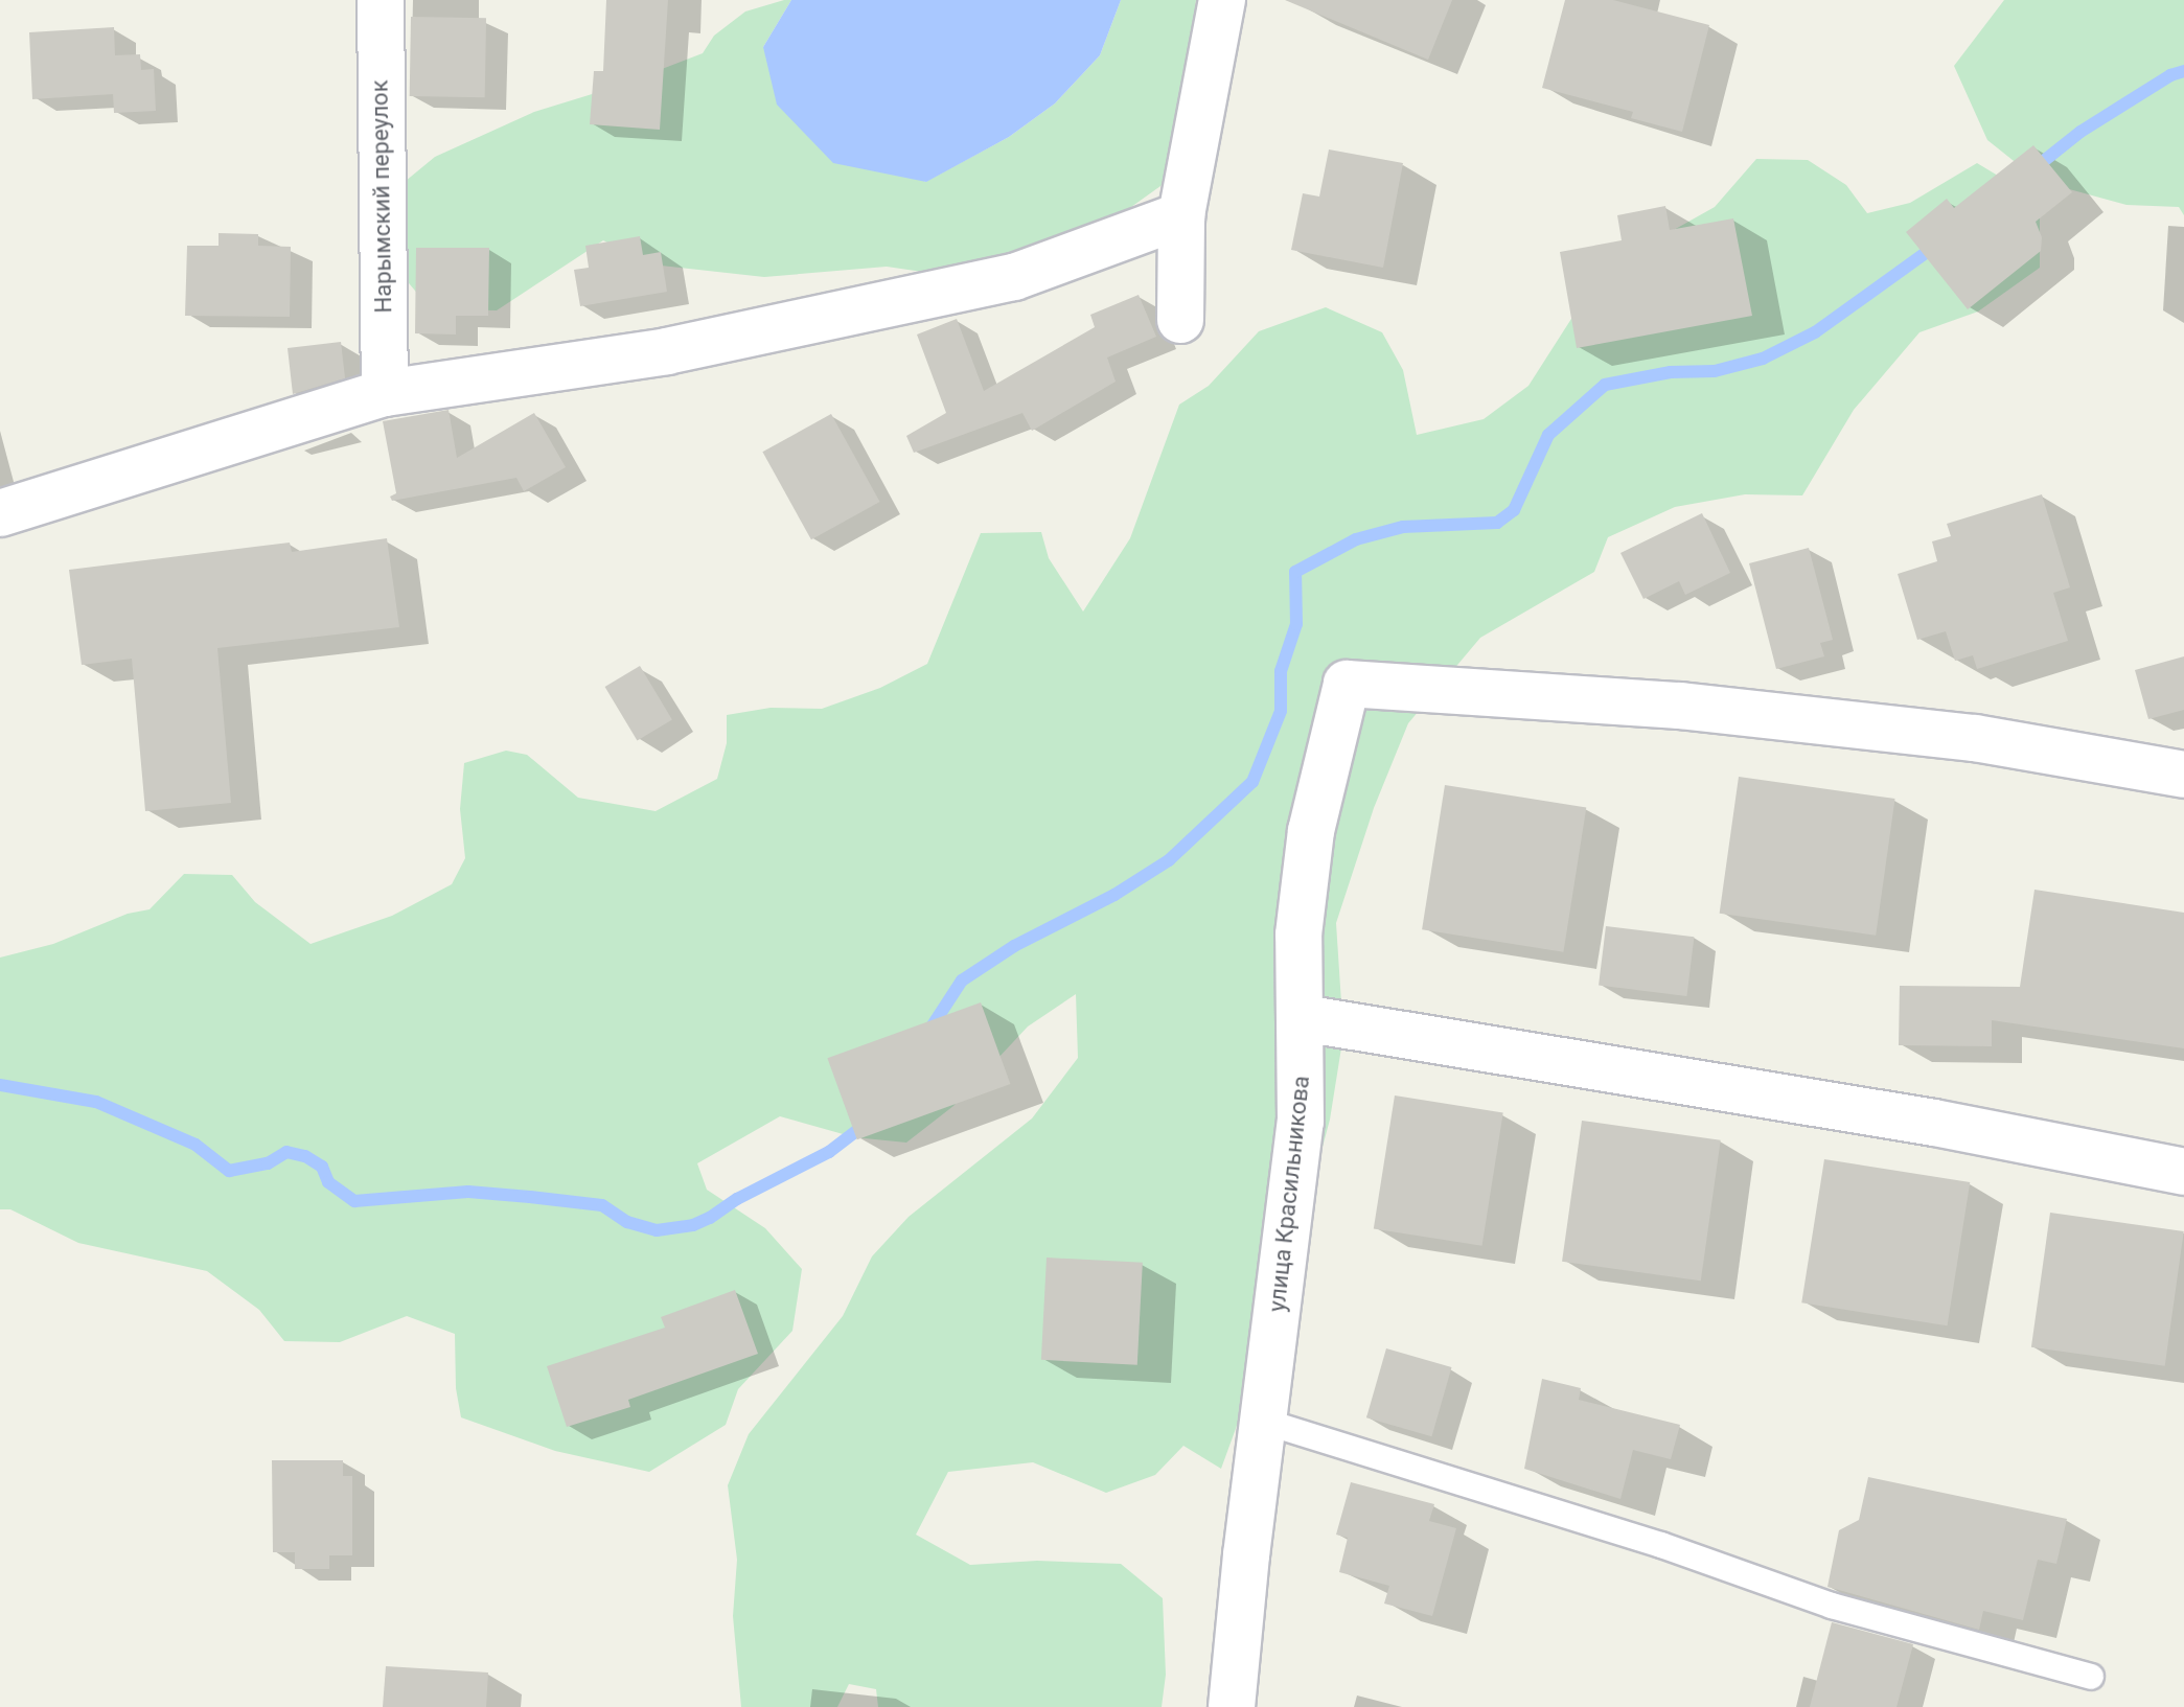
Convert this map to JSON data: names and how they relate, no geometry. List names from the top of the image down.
{
  "streets": {
    "street": ["Нарымский переулок", "улица Красильникова"]
  }
}
